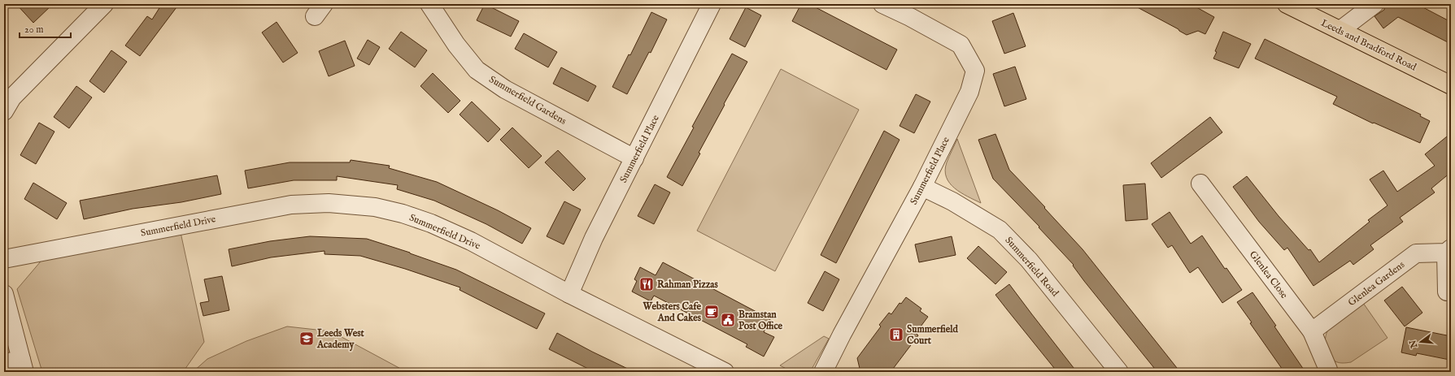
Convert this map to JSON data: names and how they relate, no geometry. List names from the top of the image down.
{
  "streets": {
    "main road": ["Leeds and Bradford Road"],
    "street": [
      "Summerfield Gardens",
      "Summerfield Place",
      "Summerfield Drive",
      "Summerfield Road",
      "Glenlea Close",
      "Glenlea Gardens"
    ]
  },
  "crossings": [
    ["Summerfield Gardens", "Summerfield Place"],
    ["Summerfield Place", "Summerfield Drive"],
    ["Summerfield Place", "Summerfield Road"],
    ["Glenlea Close", "Glenlea Gardens"]
  ],
  "places": {
    "restaurant": ["Rahman Pizzas"],
    "cafe": ["Websters Cafe And Cakes"],
    "public building": ["Bramstan Post Office"],
    "building": ["Summerfield Court"],
    "school or university": ["Leeds West Academy"]
  },
  "scale_bar": "20 m",
  "north": "left"
}
